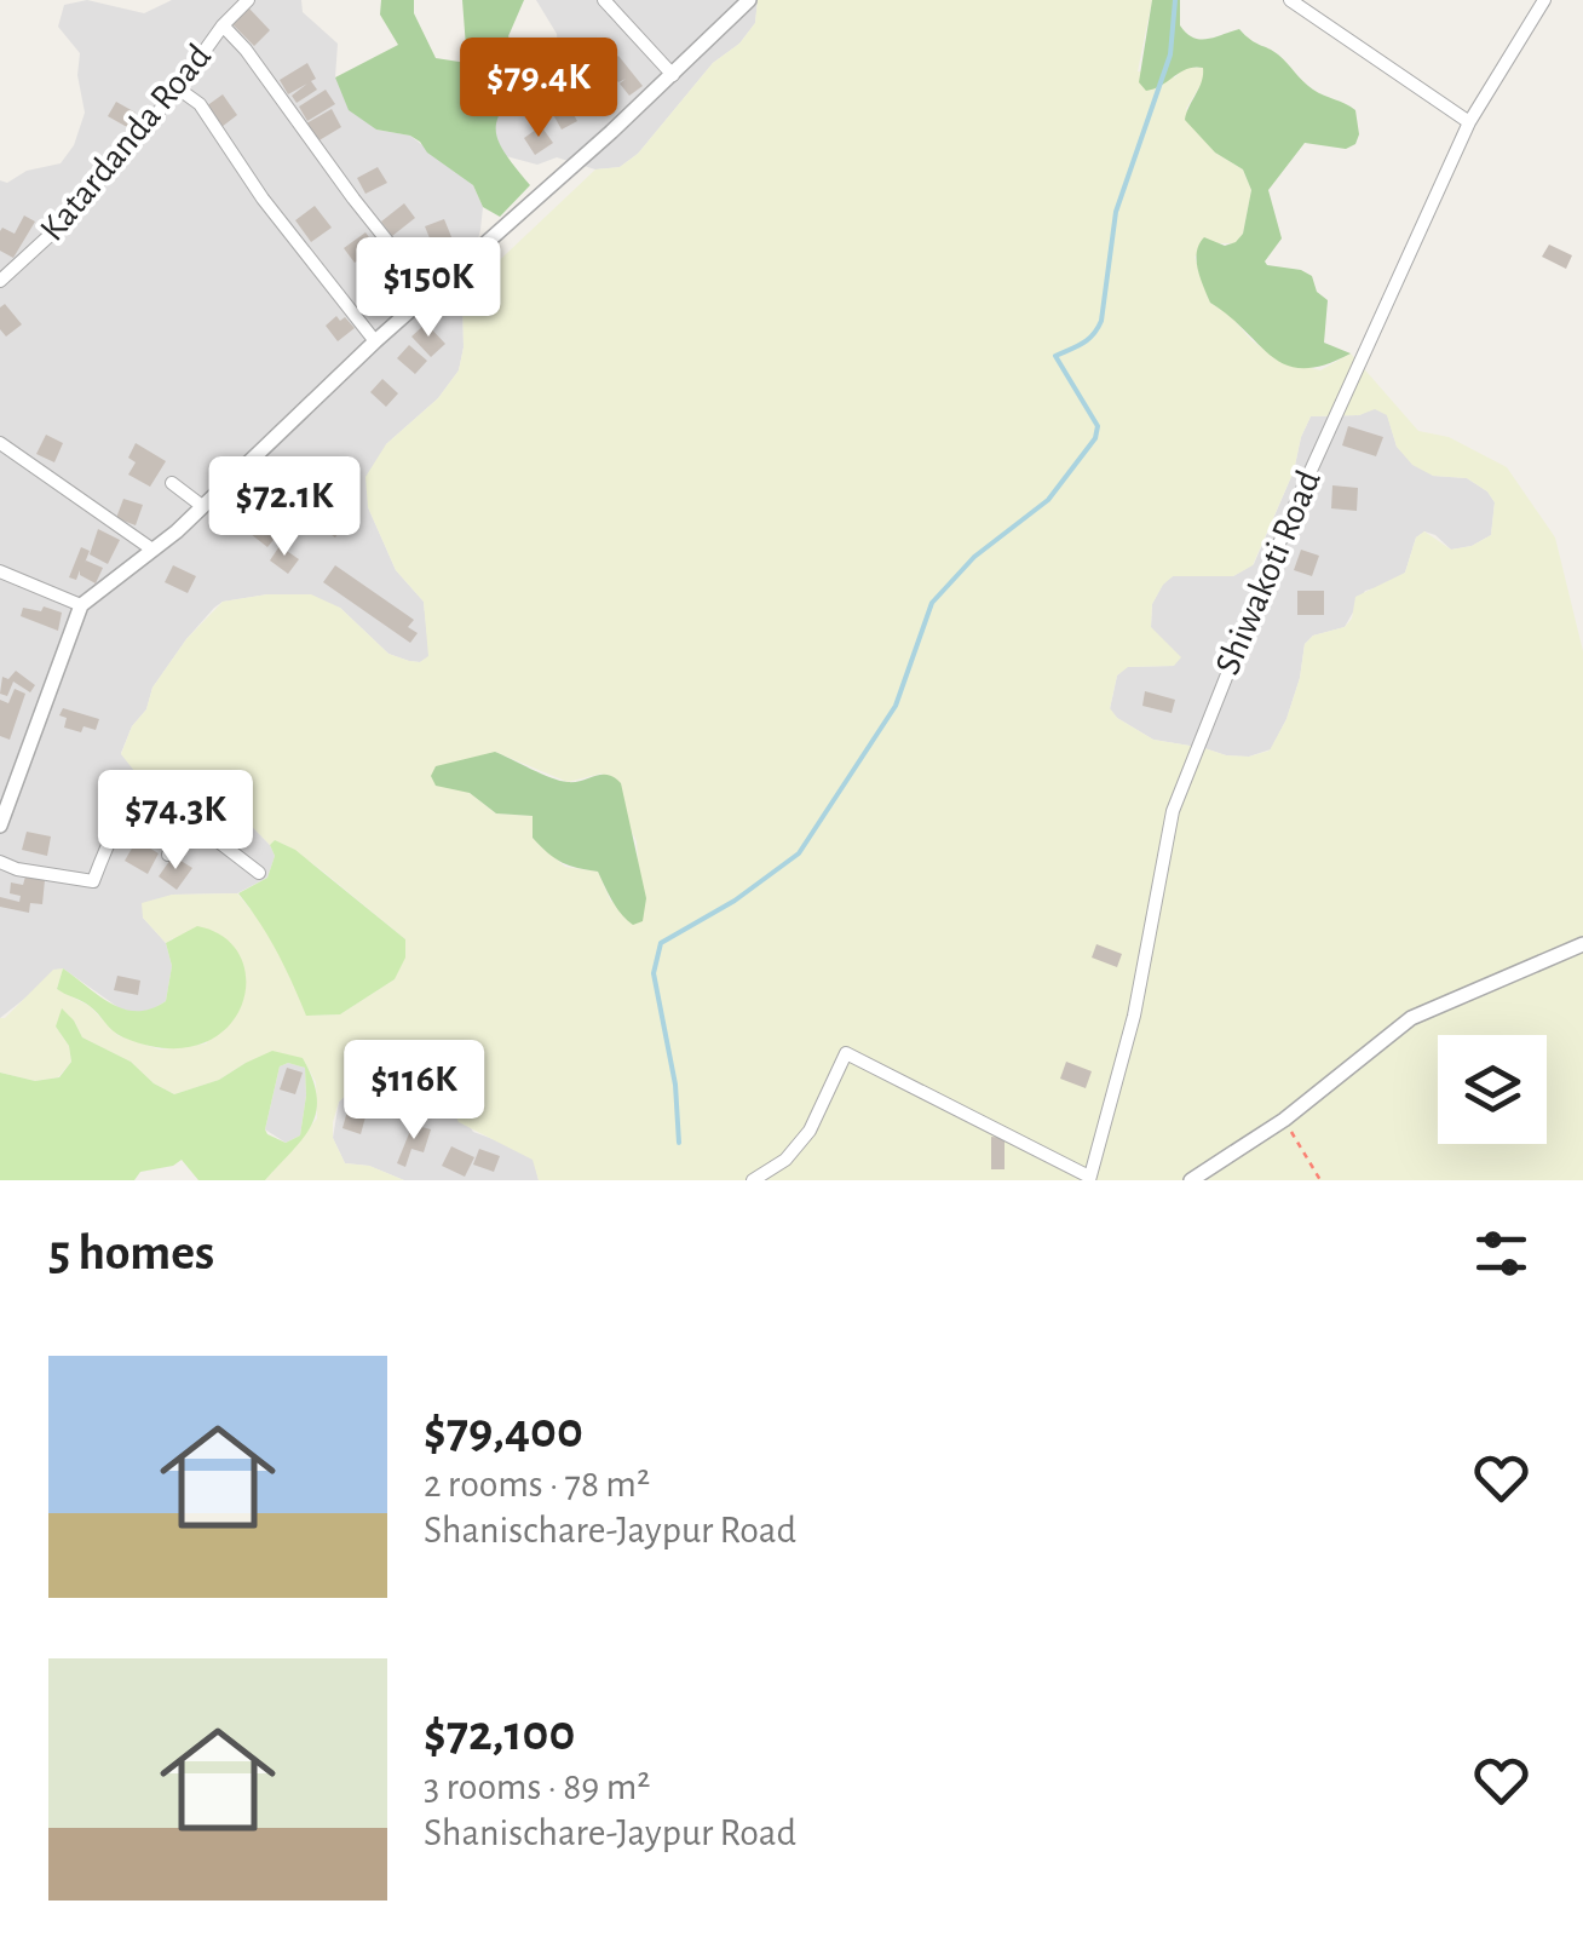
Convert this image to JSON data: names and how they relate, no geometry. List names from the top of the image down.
{
  "streets": {
    "street": ["Katardanda Road", "Shiwakoti Road"]
  },
  "page": {
    "price": [
      "$79.4K",
      "$150K",
      "$72.1K",
      "$74.3K",
      "$116K"
    ],
    "heading": "5 homes",
    "list": [
      {
        "name": "$79,400",
        "note": "2 rooms · 78 m² · Shanischare-Jaypur Road"
      },
      {
        "name": "$72,100",
        "note": "3 rooms · 89 m² · Shanischare-Jaypur Road"
      }
    ]
  }
}
